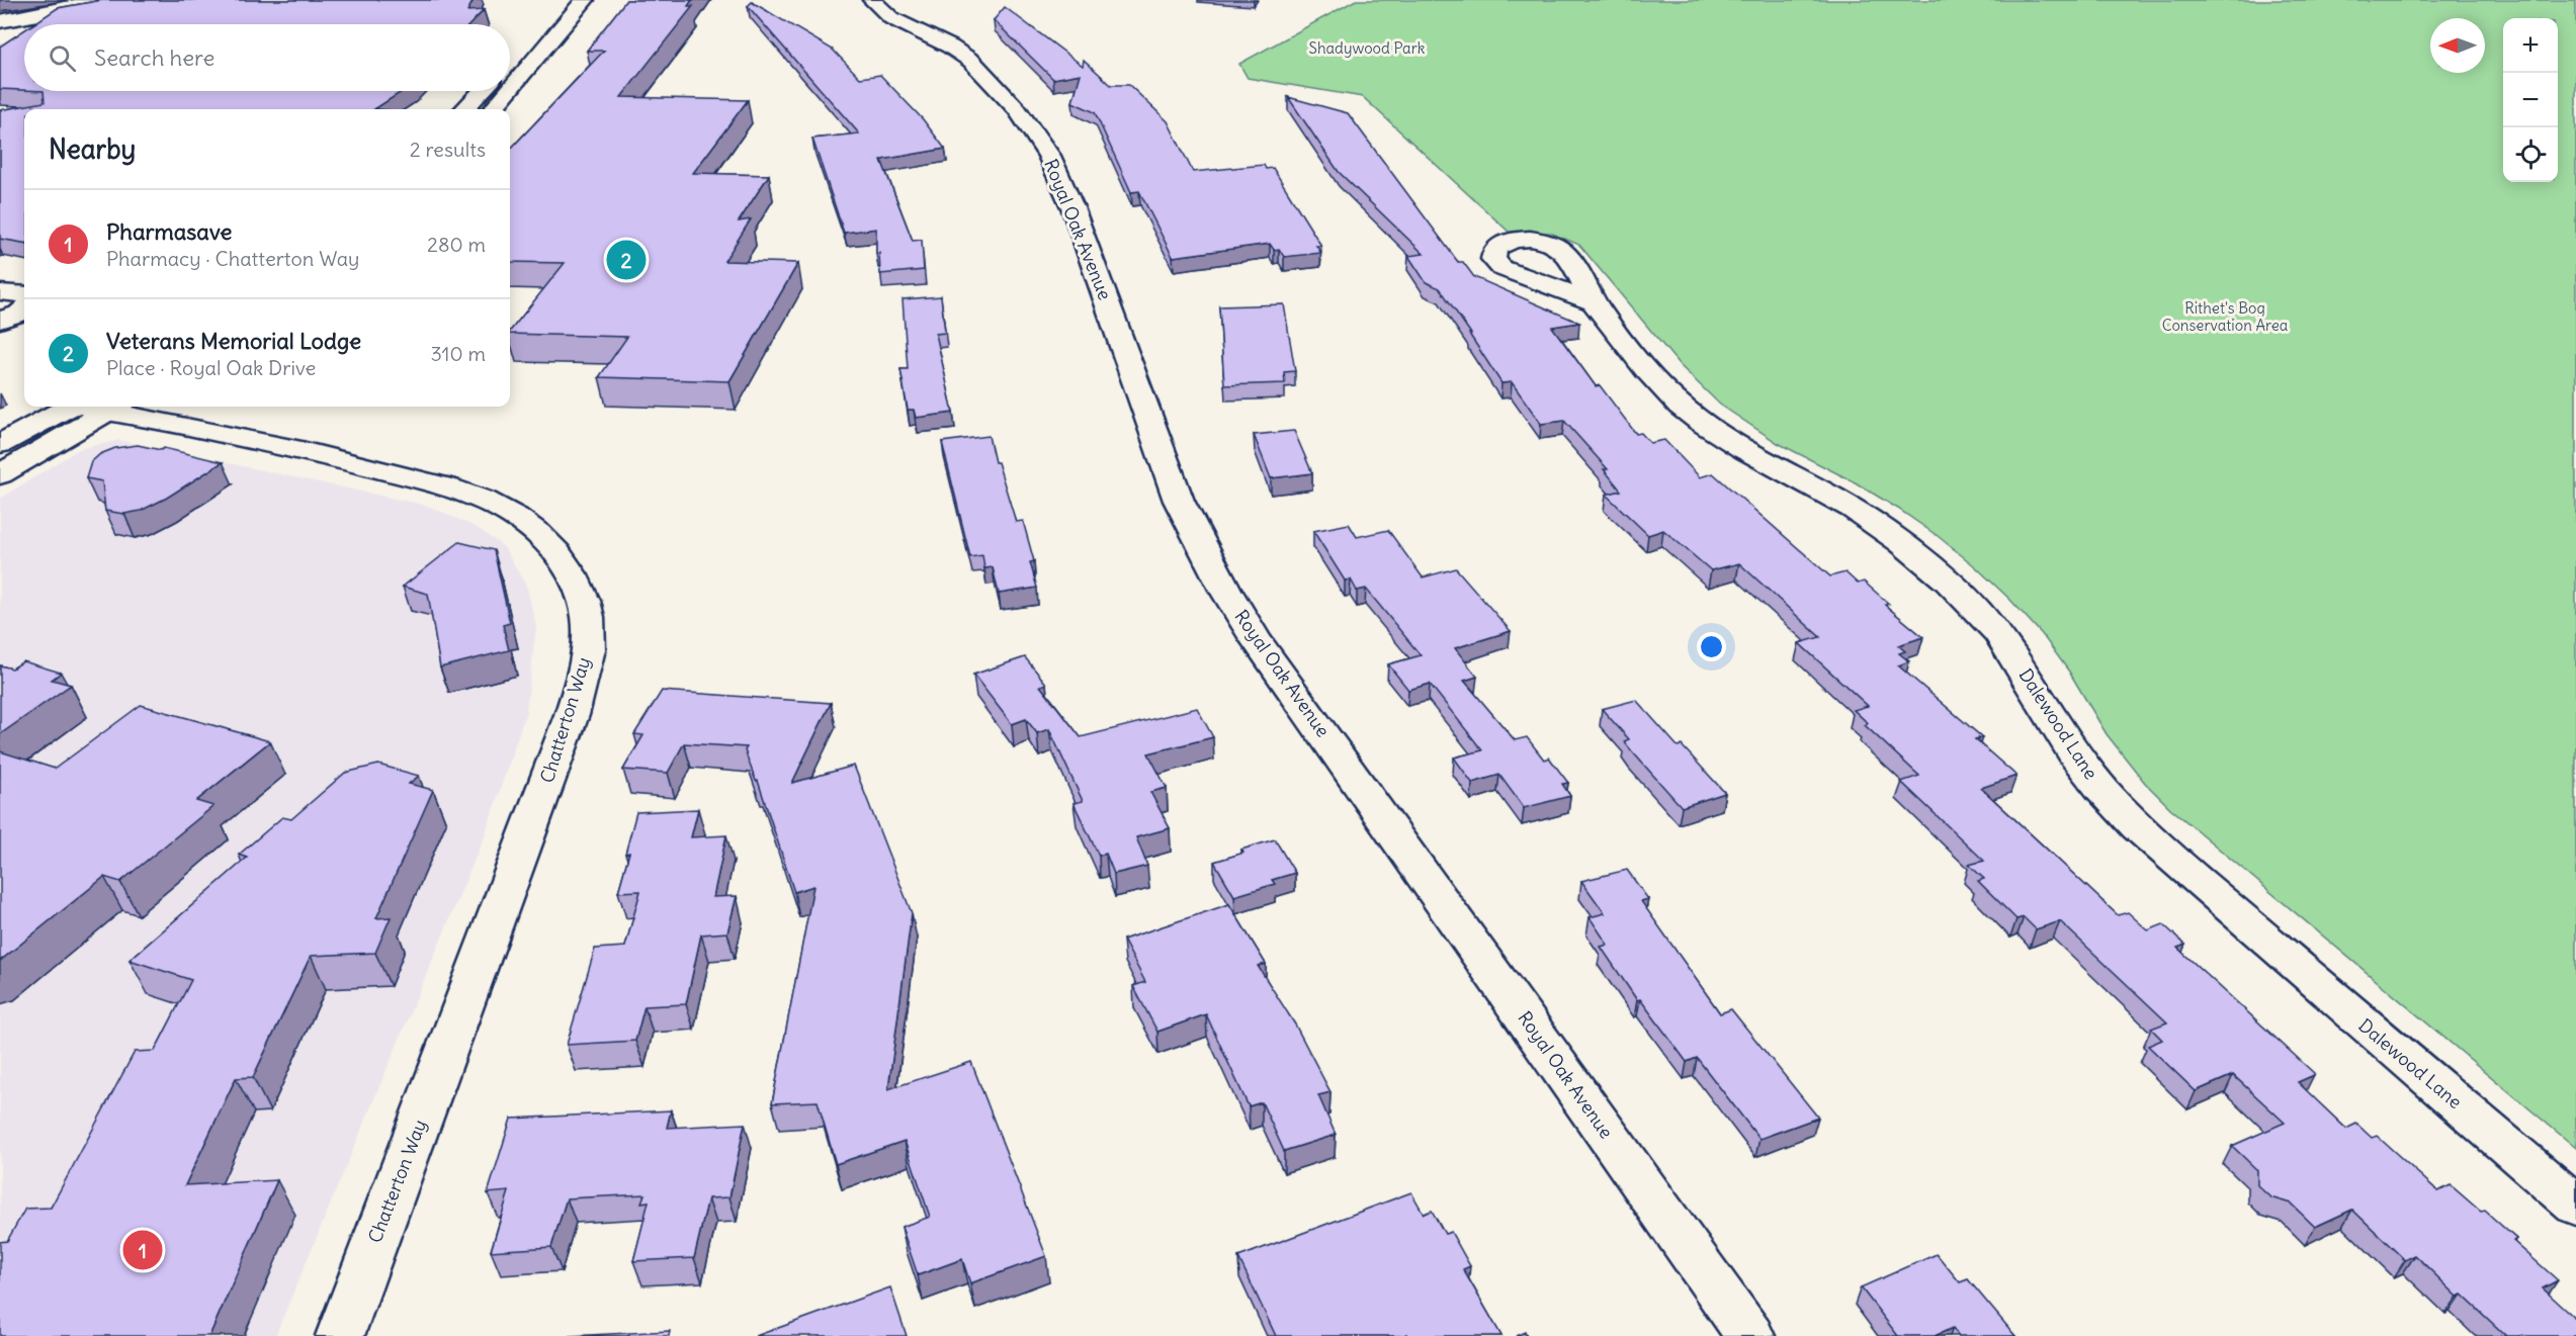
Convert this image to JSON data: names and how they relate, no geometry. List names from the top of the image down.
{
  "streets": {
    "street": ["Royal Oak Avenue", "Chatterton Way", "Dalewood Lane"]
  },
  "parks": ["Shadywood Park", "Rithet's Bog Conservation Area"],
  "north": "left",
  "page": {
    "map_buttons": ["+", "−"],
    "search": "Search here",
    "heading": ["Nearby", "2 results"],
    "list": [
      {
        "mark": "1",
        "name": "Pharmasave",
        "note": "Pharmacy · Chatterton Way",
        "value": "280 m"
      },
      {
        "mark": "2",
        "name": "Veterans Memorial Lodge",
        "note": "Place · Royal Oak Drive",
        "value": "310 m"
      }
    ],
    "pins": ["2", "1"]
  }
}
